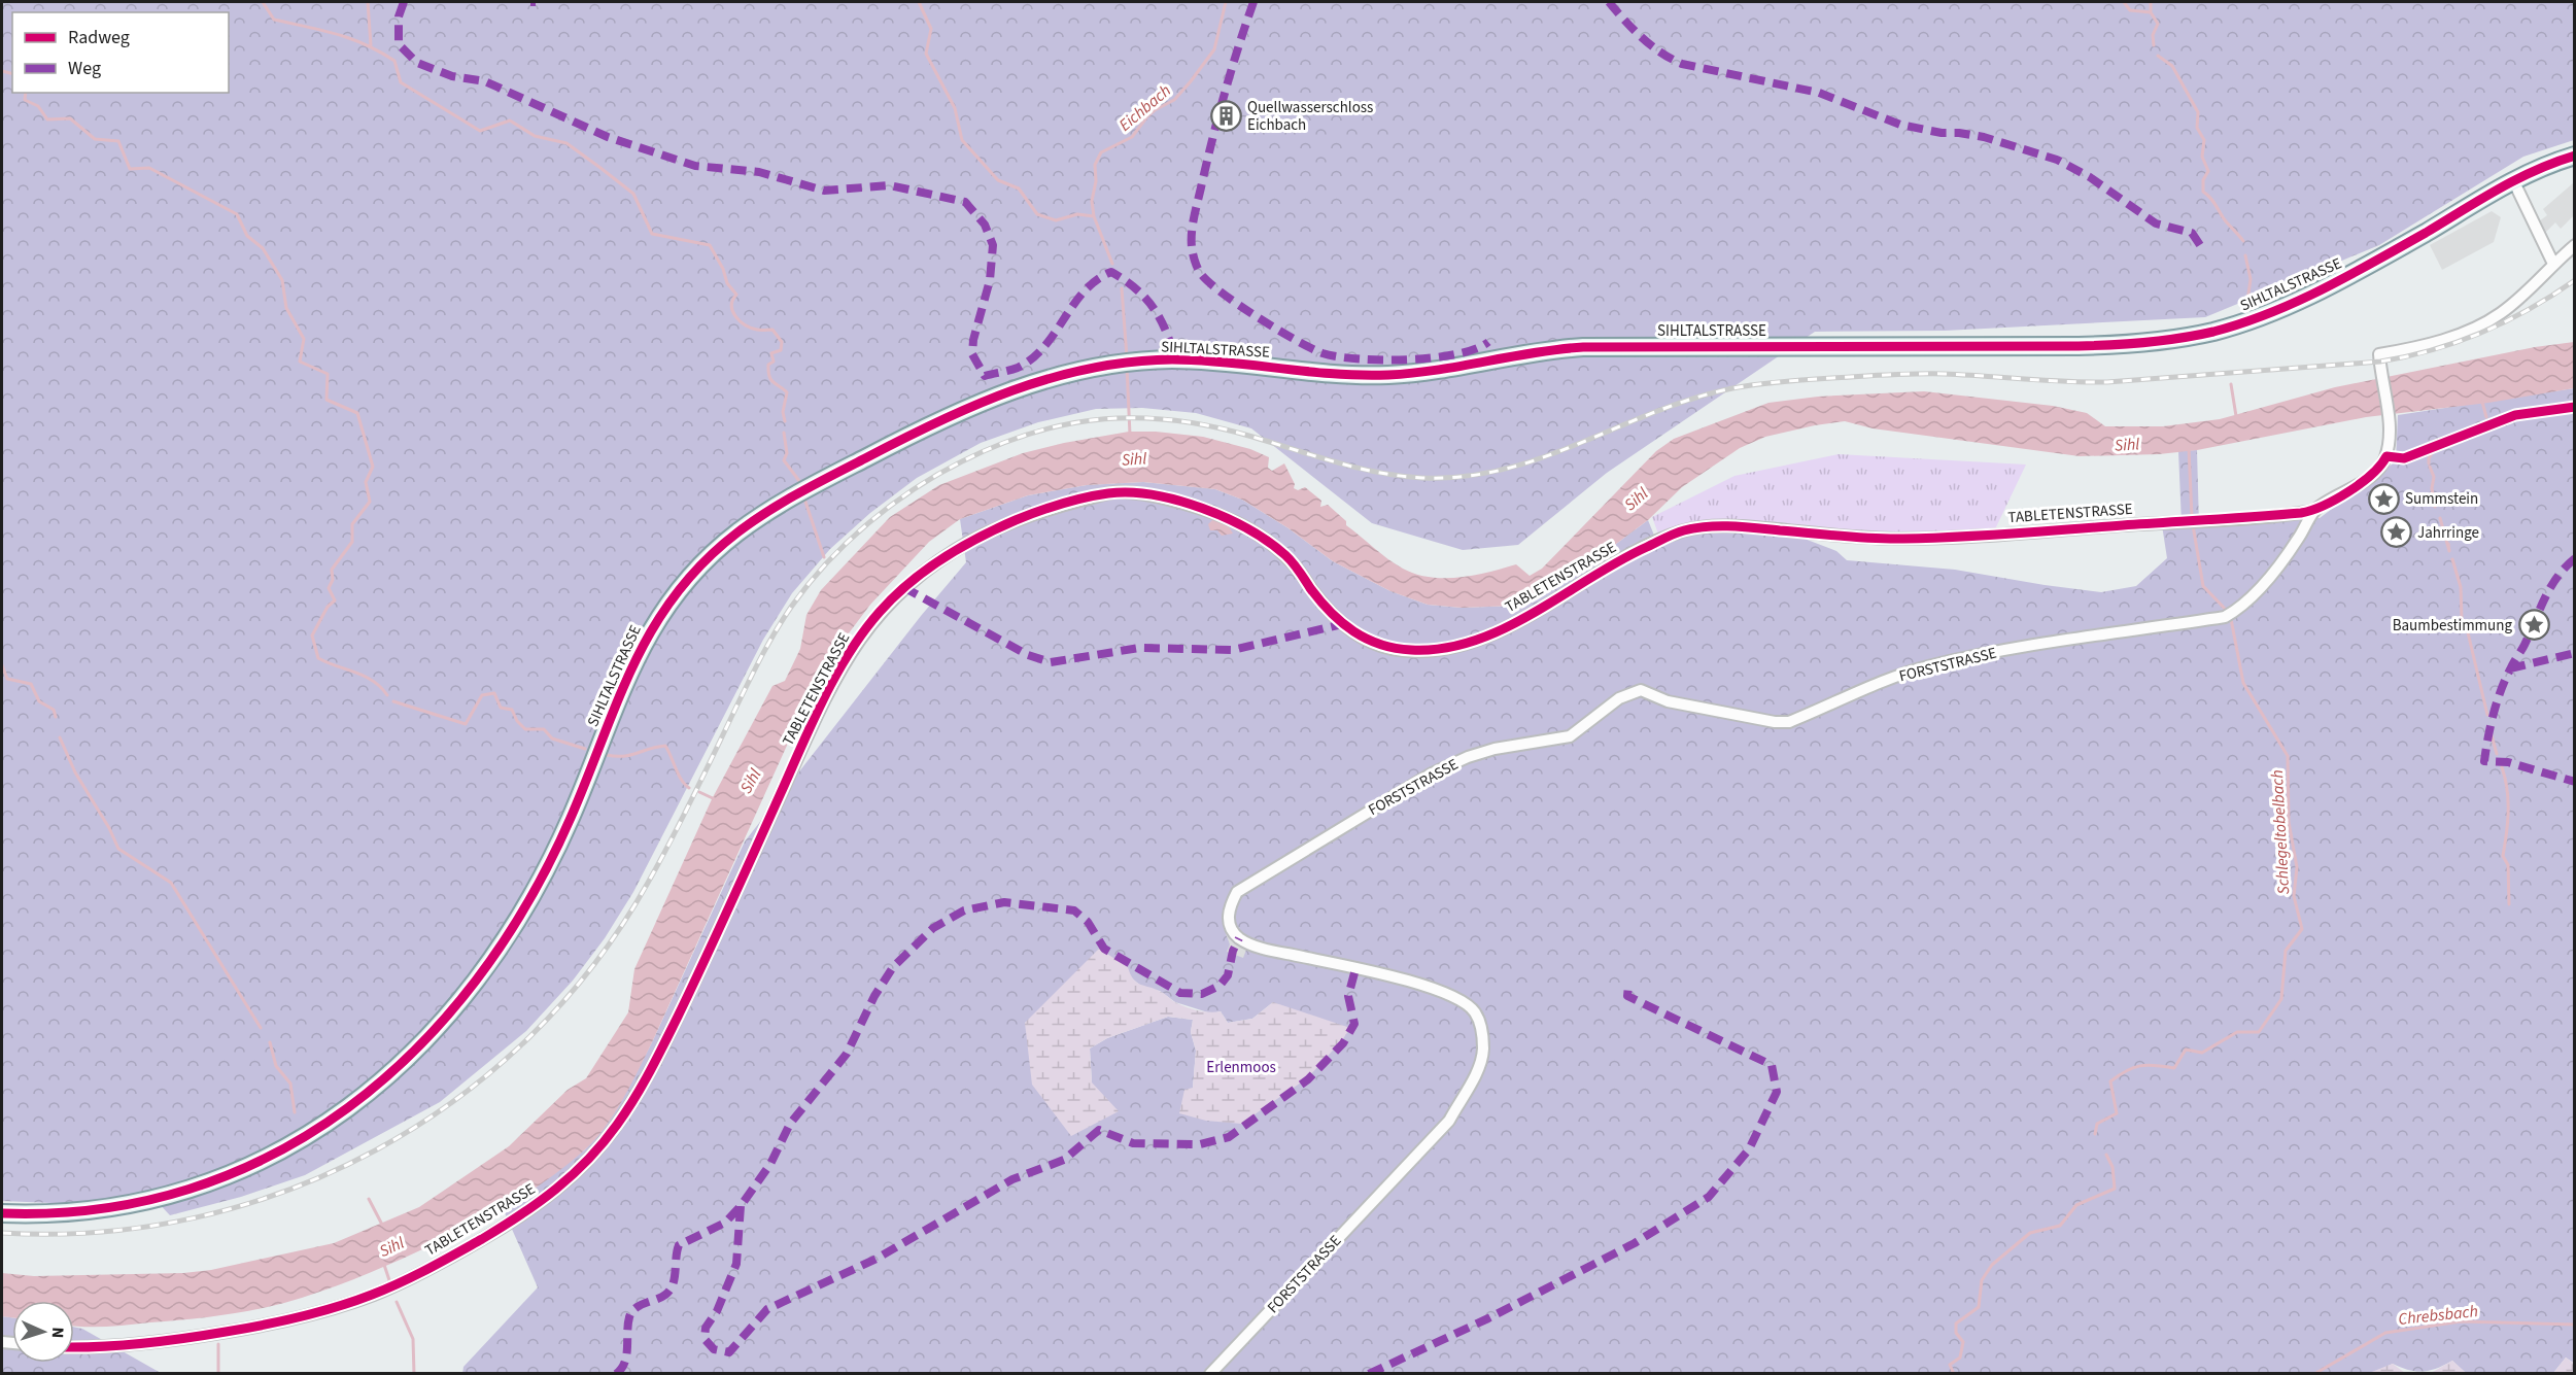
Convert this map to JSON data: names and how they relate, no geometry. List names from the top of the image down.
{
  "streets": {
    "main road": ["SIHLTALSTRASSE"],
    "street": ["TABLETENSTRASSE", "FORSTSTRASSE"]
  },
  "crossings": [
    ["TABLETENSTRASSE", "FORSTSTRASSE"]
  ],
  "water": [
    "Eichbach",
    "Sihl",
    "Schlegeltobelbach",
    "Chrebsbach"
  ],
  "parks": ["Erlenmoos"],
  "places": {
    "building": ["Quellwasserschloss Eichbach"],
    "place": ["Summstein", "Jahrringe", "Baumbestimmung"]
  },
  "legend": ["Radweg", "Weg"],
  "north": "right"
}
